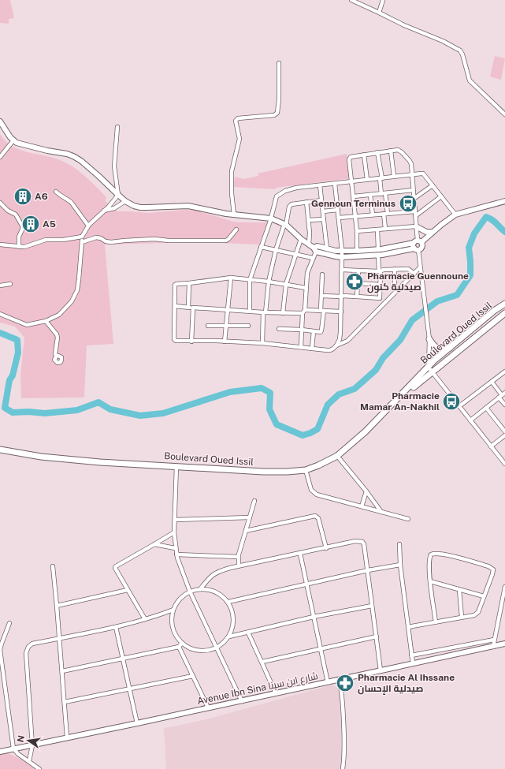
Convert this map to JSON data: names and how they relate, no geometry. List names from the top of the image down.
{
  "streets": {
    "main road": ["Boulevard Oued Issil"],
    "street": ["Avenue Ibn Sina شارع ابن سينا"]
  },
  "places": {
    "building": ["A6", "A5"],
    "bus stop": ["Gennoun Terminus", "Pharmacie Mamar An-Nakhil"],
    "pharmacy": ["Pharmacie Guennoune صيدلية كنون", "Pharmacie Al Ihssane صيدلية الإحسان"]
  },
  "north": "left"
}
